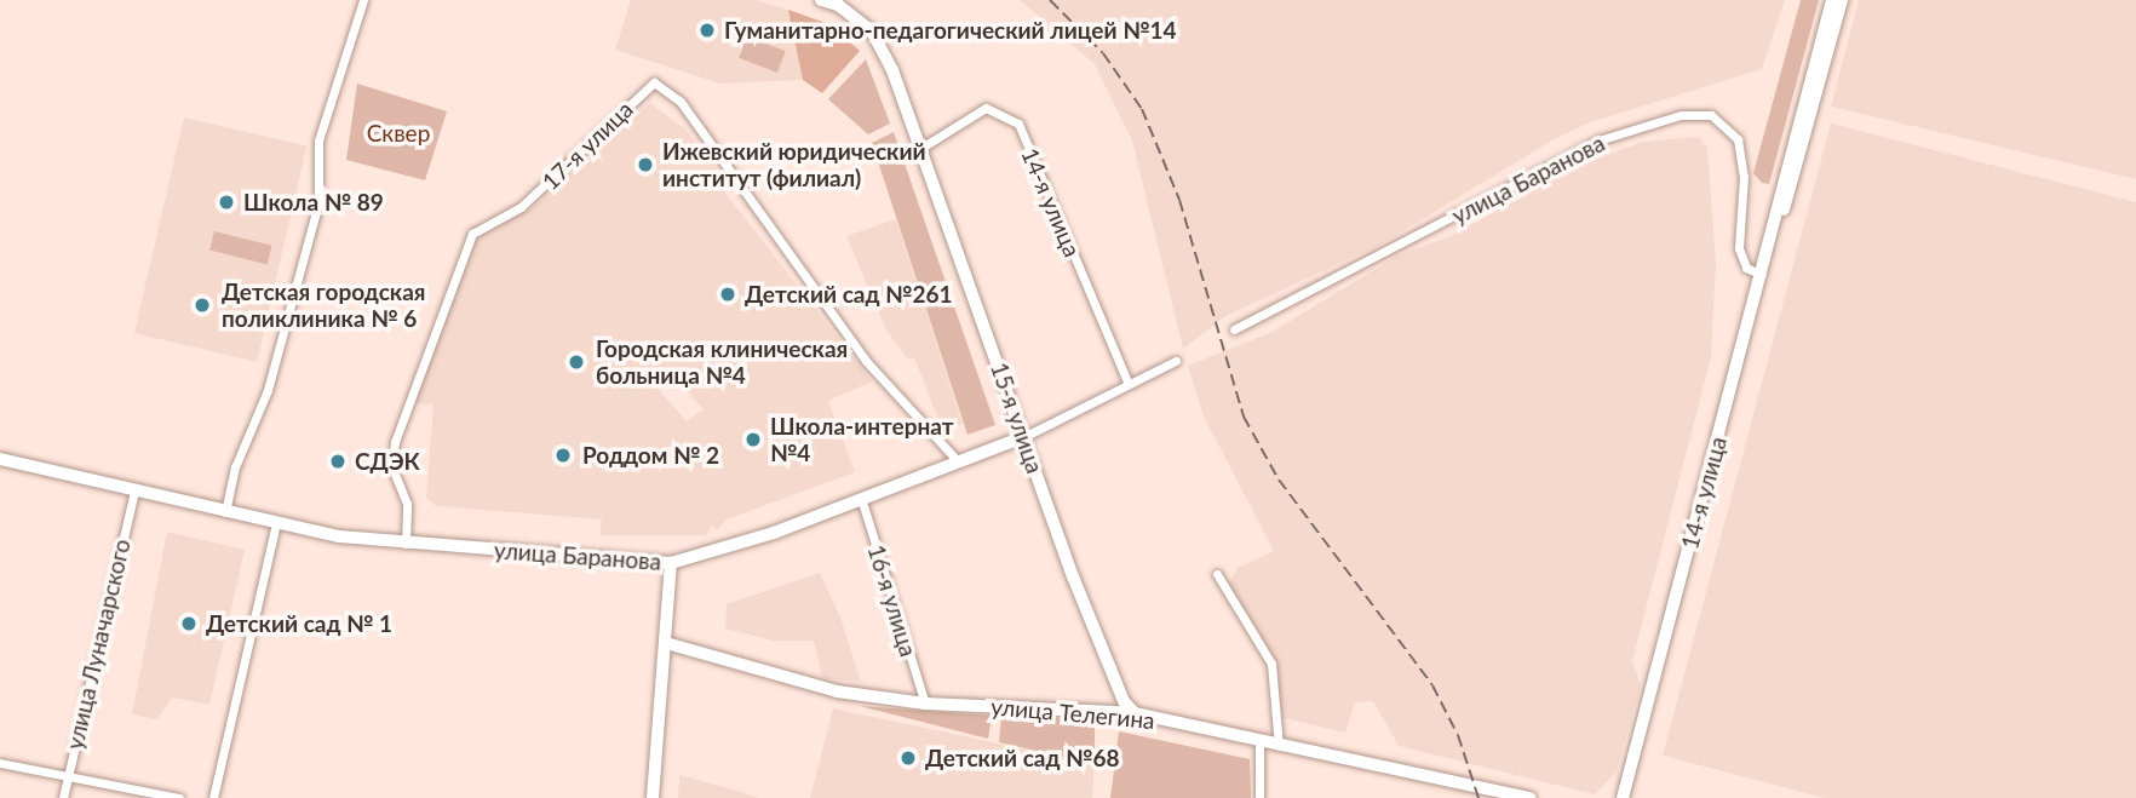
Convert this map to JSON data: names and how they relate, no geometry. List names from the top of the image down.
{
  "streets": {
    "main road": ["14-я улица", "15-я улица", "улица Телегина"],
    "street": [
      "17-я улица",
      "улица Баранова",
      "16-я улица",
      "улица Луначарского"
    ]
  },
  "crossings": [
    ["17-я улица", "улица Баранова"],
    ["улица Баранова", "14-я улица"],
    ["улица Баранова", "15-я улица"],
    ["улица Баранова", "16-я улица"],
    ["улица Баранова", "улица Луначарского"],
    ["14-я улица", "15-я улица"],
    ["15-я улица", "улица Телегина"],
    ["16-я улица", "улица Телегина"]
  ],
  "parks": ["Сквер"],
  "places": [
    "Гуманитарно-педагогический лицей №14",
    "Ижевский юридический институт (филиал)",
    "Школа № 89",
    "Детский сад №261",
    "Детская городская поликлиника № 6",
    "Городская клиническая больница №4",
    "Школа-интернат №4",
    "Роддом № 2",
    "СДЭК",
    "Детский сад № 1",
    "Детский сад №68"
  ]
}
